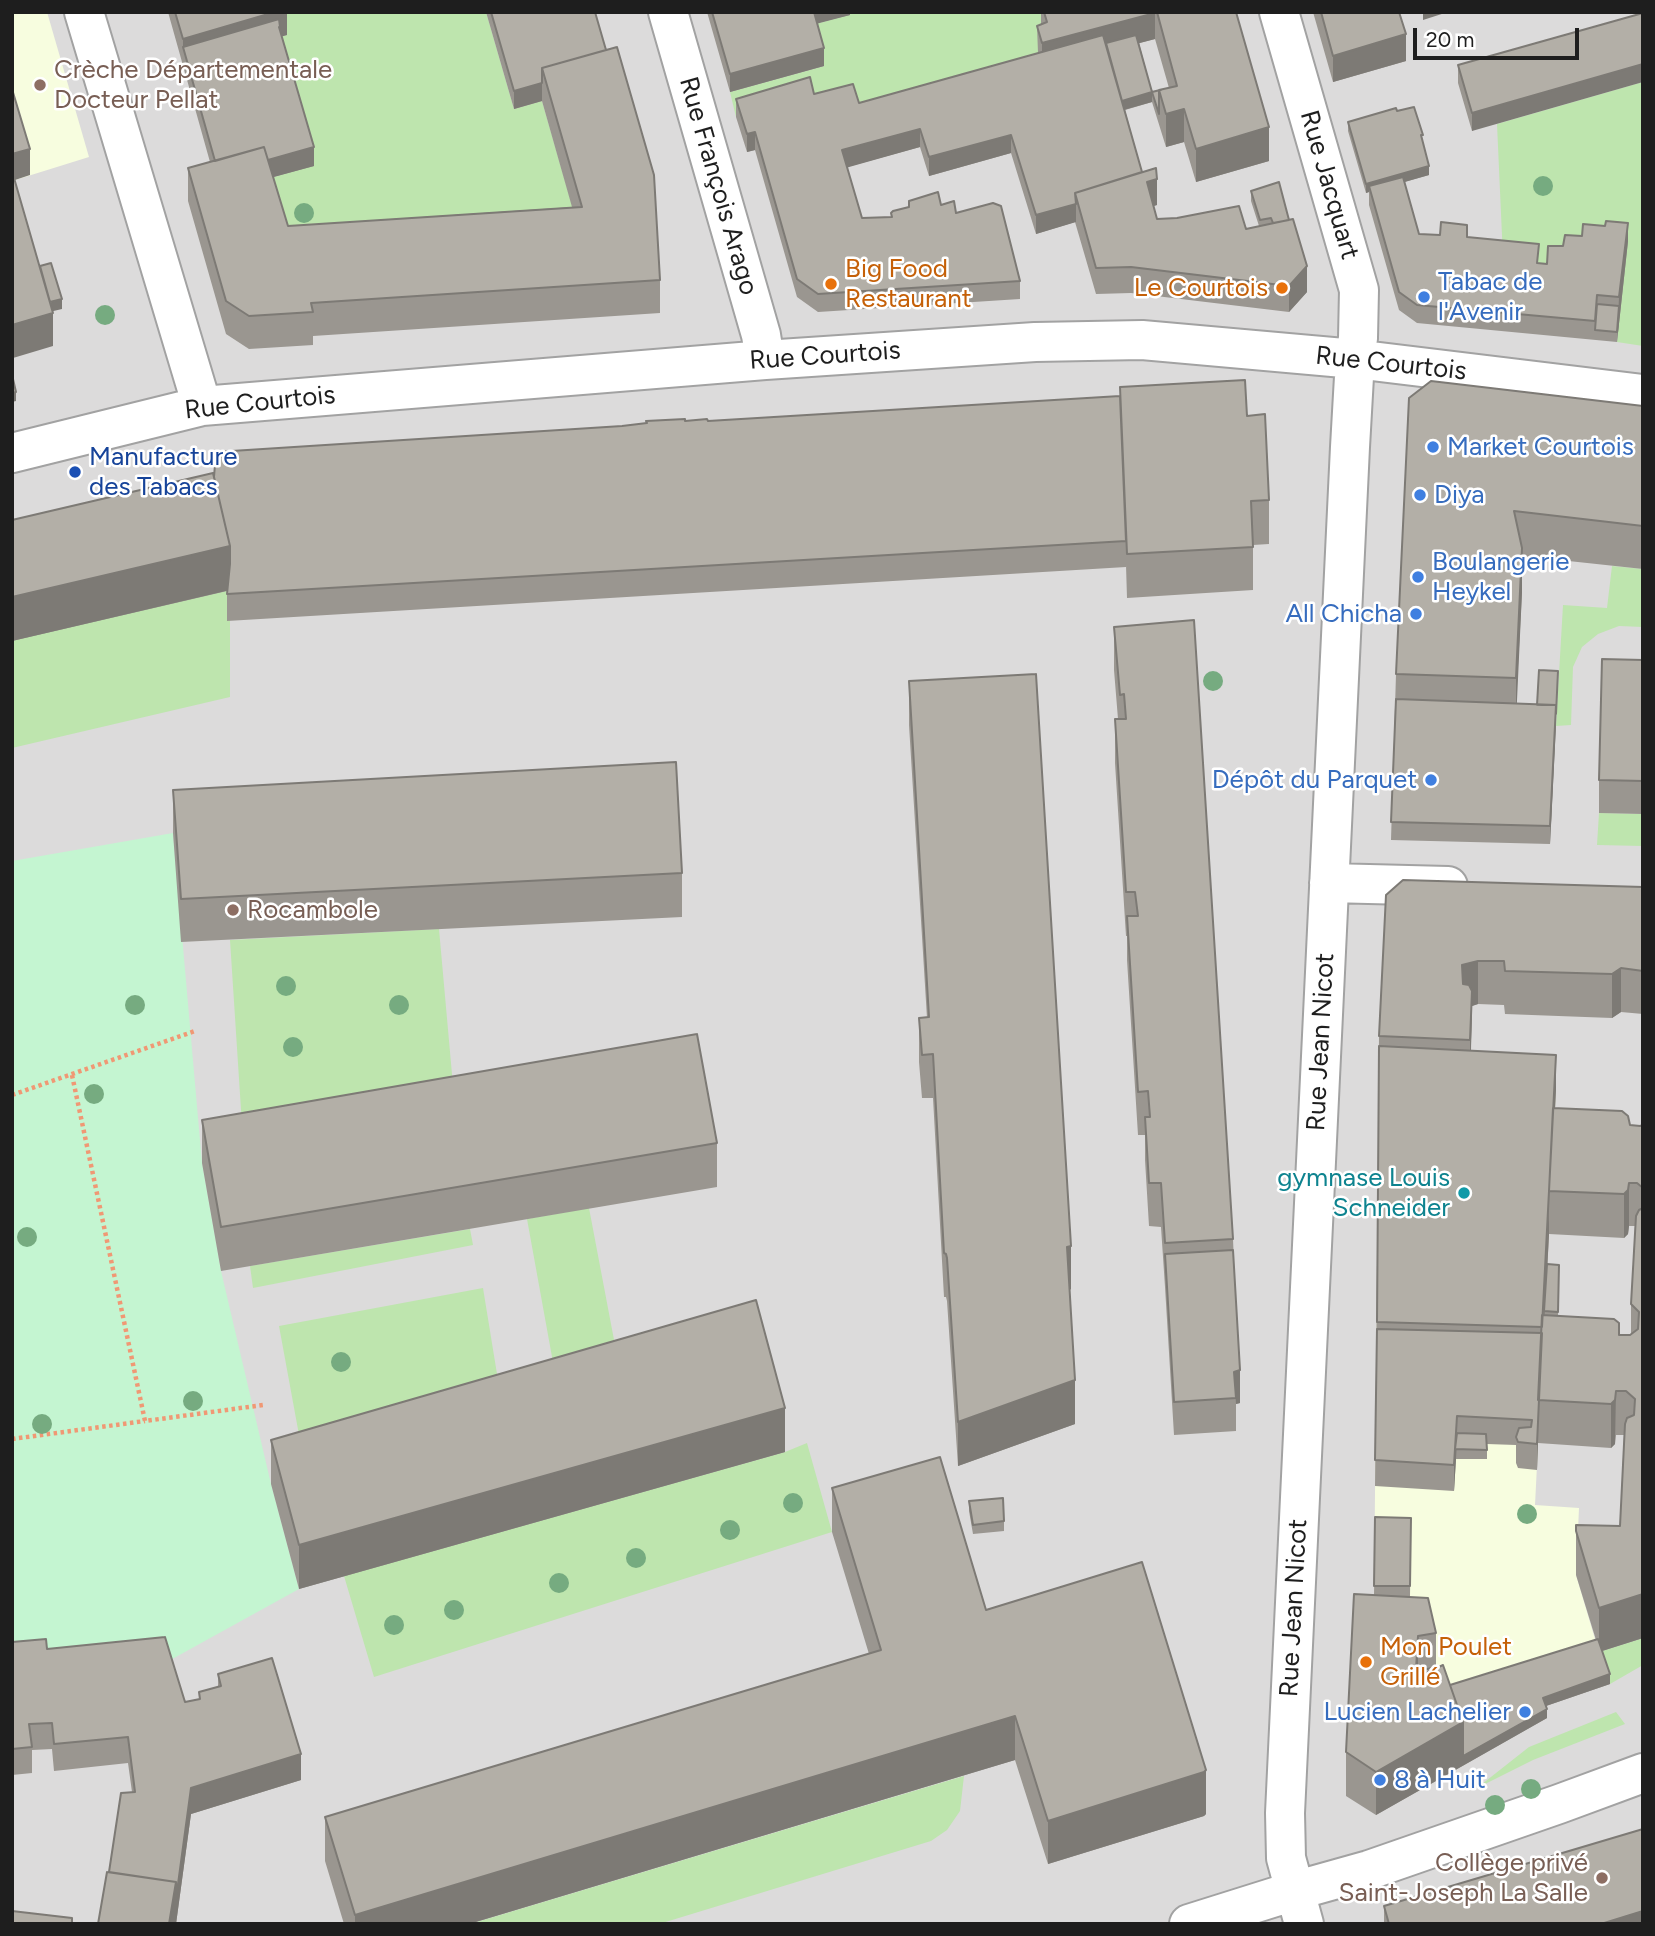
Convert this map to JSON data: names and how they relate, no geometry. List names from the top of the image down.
{
  "streets": {
    "street": [
      "Rue Jacquart",
      "Rue François Arago",
      "Rue Courtois",
      "Rue Jean Nicot"
    ]
  },
  "crossings": [
    ["Rue Jacquart", "Rue Courtois"],
    ["Rue Jacquart", "Rue Jean Nicot"],
    ["Rue François Arago", "Rue Courtois"],
    ["Rue Courtois", "Rue Jean Nicot"]
  ],
  "places": [
    "Crèche Départementale Docteur Pellat",
    "Big Food Restaurant",
    "Le Courtois",
    "Tabac de l'Avenir",
    "Market Courtois",
    "Manufacture des Tabacs",
    "Diya",
    "Boulangerie Heykel",
    "All Chicha",
    "Dépôt du Parquet",
    "Rocambole",
    "gymnase Louis Schneider",
    "Mon Poulet Grillé",
    "Lucien Lachelier",
    "8 à Huit",
    "Collège privé Saint-Joseph La Salle"
  ],
  "scale_bar": "20 m"
}
